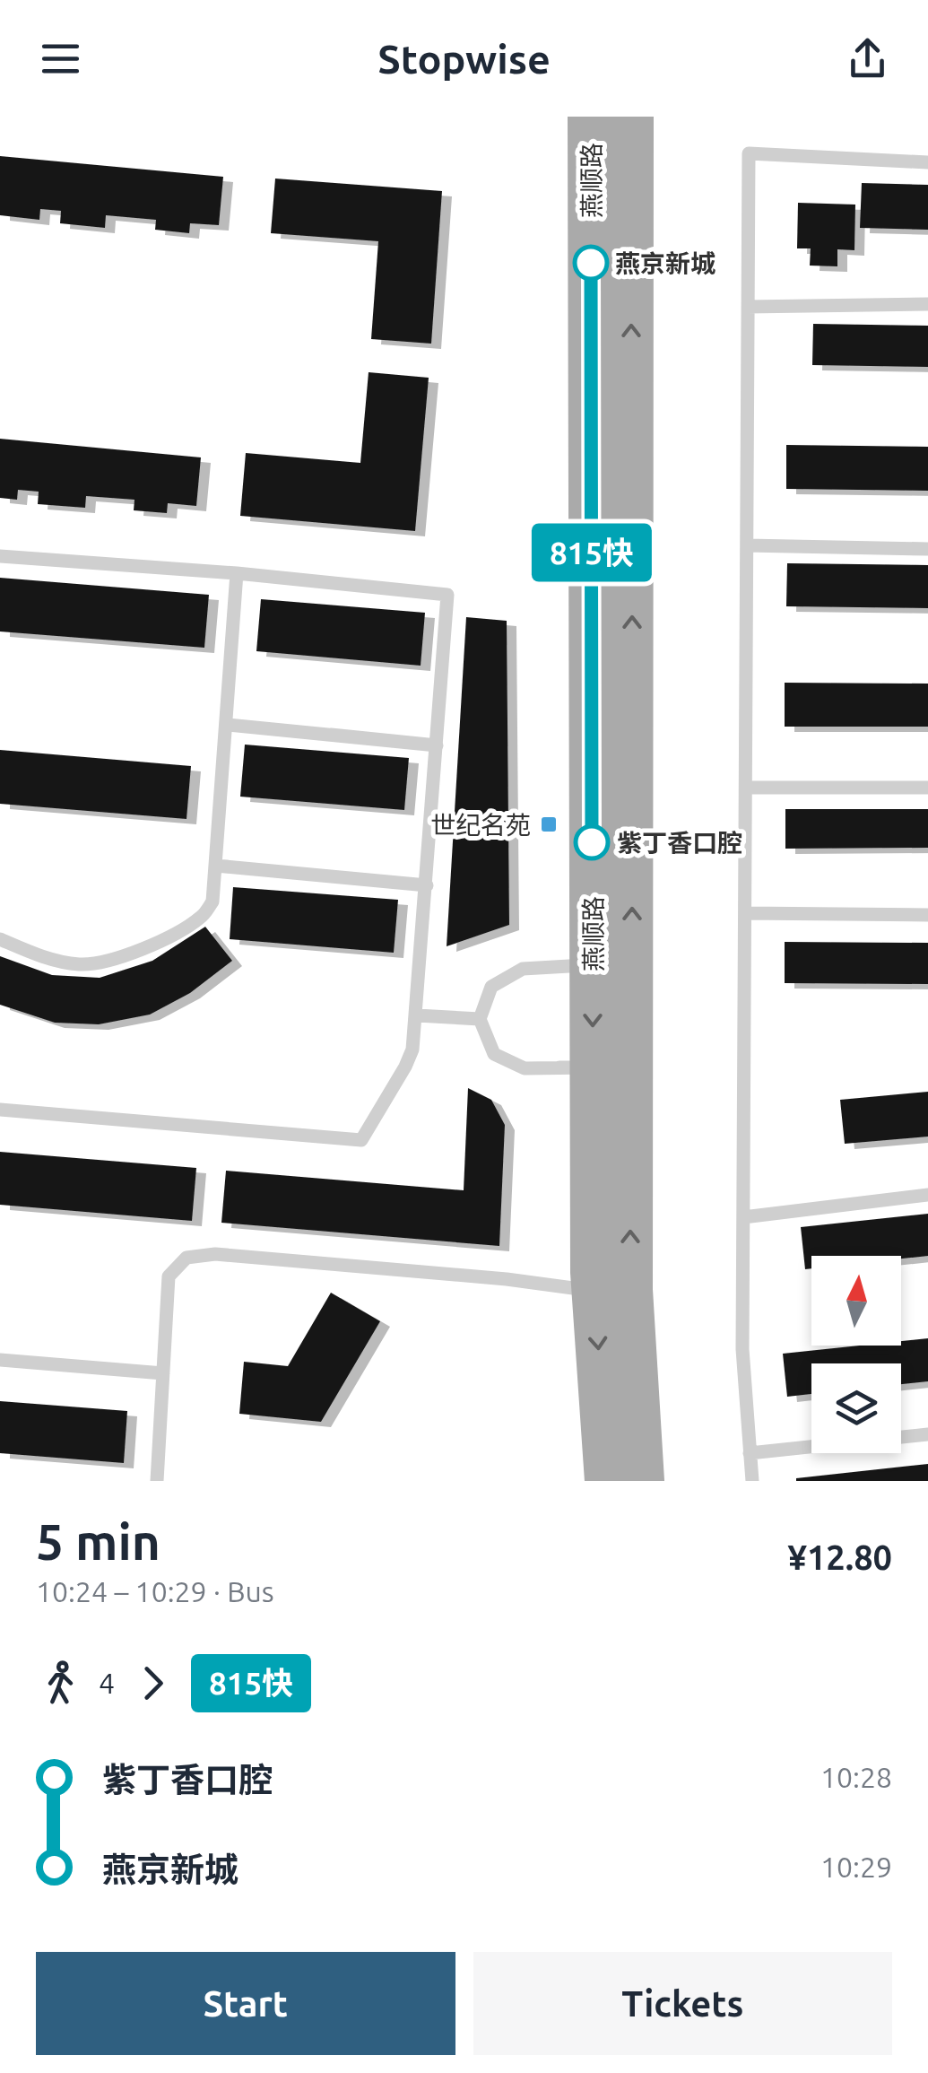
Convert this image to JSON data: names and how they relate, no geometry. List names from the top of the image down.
{
  "streets": {
    "main road": ["燕顺路"]
  },
  "places": {
    "other": ["燕京新城", "紫丁香口腔"],
    "transit": ["世纪名苑"]
  },
  "lines": ["bus line 815快"],
  "north": "top",
  "page": {
    "header": "Stopwise",
    "on_map": "815快",
    "heading": ["5 min", "10:24 – 10:29 · Bus", "¥12.80"],
    "legs": ["4", "815快"],
    "list": [
      {
        "name": "紫丁香口腔",
        "value": "10:28"
      },
      {
        "name": "燕京新城",
        "value": "10:29"
      }
    ],
    "buttons": ["Start", "Tickets"]
  }
}
